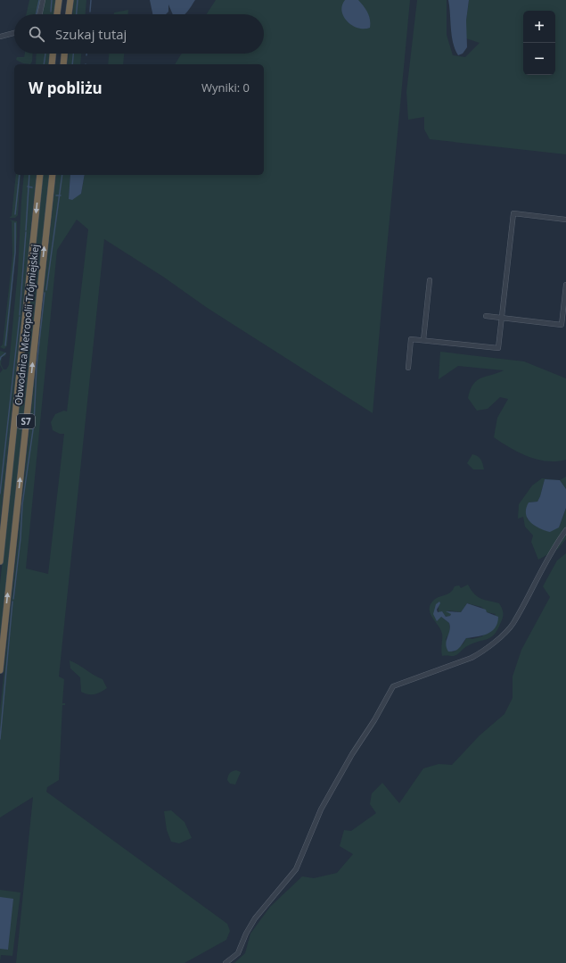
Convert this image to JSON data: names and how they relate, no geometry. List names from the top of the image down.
{
  "streets": {
    "highway": ["Obwodnica Metropolii Trójmiejskiej", "S7"]
  },
  "page": {
    "map_buttons": ["+", "−"],
    "search": "Szukaj tutaj",
    "heading": ["W pobliżu", "Wyniki: 0"]
  }
}
